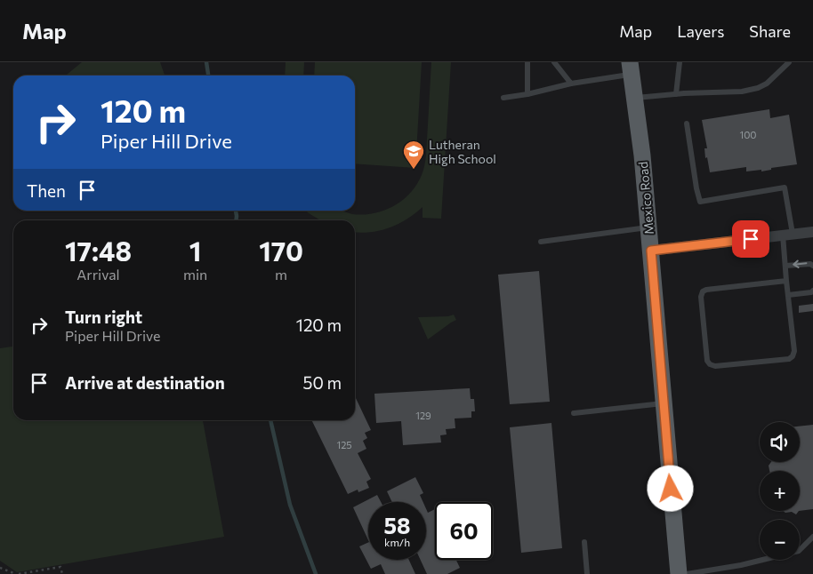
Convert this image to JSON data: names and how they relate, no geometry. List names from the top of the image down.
{
  "streets": {
    "main road": ["Mexico Road"]
  },
  "places": {
    "school or university": ["Lutheran High School"]
  },
  "house_numbers": ["100", "129", "125"],
  "page": {
    "header": "Map",
    "nav": ["Map", "Layers", "Share"],
    "turn": ["120 m", "Piper Hill Drive"],
    "then": "Then",
    "eta": [
      "17:48",
      "Arrival",
      "1",
      "min",
      "170",
      "m"
    ],
    "list": [
      {
        "name": "Turn right",
        "note": "Piper Hill Drive",
        "value": "120 m"
      },
      {
        "name": "Arrive at destination",
        "value": "50 m"
      }
    ],
    "map_buttons": ["+", "−"],
    "speed": "58 km/h",
    "limit": "60"
  }
}
